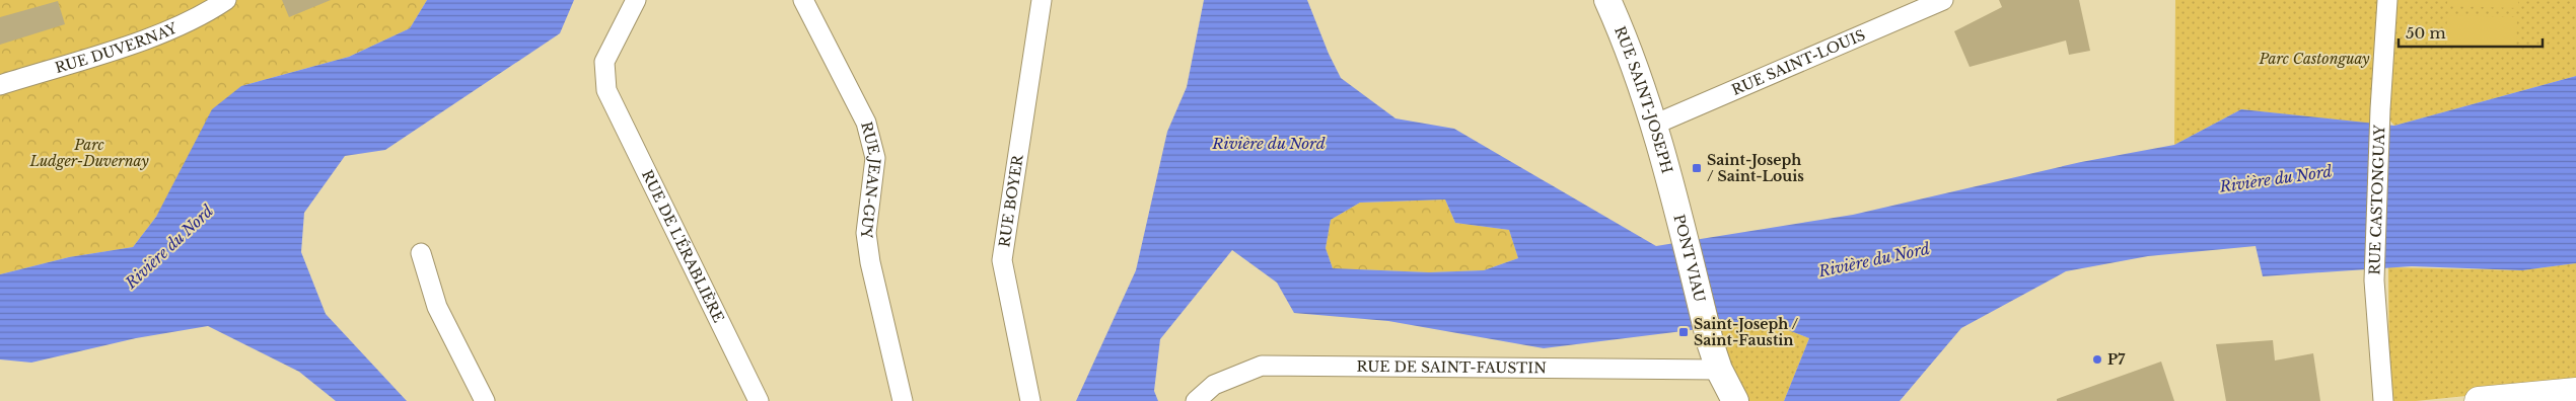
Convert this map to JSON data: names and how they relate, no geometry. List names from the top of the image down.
{
  "streets": {
    "street": [
      "RUE DUVERNAY",
      "RUE SAINT-LOUIS",
      "RUE SAINT-JOSEPH",
      "RUE JEAN-GUY",
      "RUE CASTONGUAY",
      "RUE BOYER",
      "RUE DE L'ÉRABLIÈRE",
      "PONT VIAU",
      "RUE DE SAINT-FAUSTIN"
    ]
  },
  "crossings": [
    ["RUE SAINT-LOUIS", "RUE SAINT-JOSEPH"],
    ["RUE SAINT-JOSEPH", "PONT VIAU"],
    ["PONT VIAU", "RUE DE SAINT-FAUSTIN"]
  ],
  "water": ["Rivière du Nord"],
  "parks": ["Parc Castonguay", "Parc Ludger-Duvernay"],
  "places": {
    "transit": ["Saint-Joseph / Saint-Louis", "Saint-Joseph / Saint-Faustin"],
    "other": ["P7"]
  },
  "scale_bar": "50 m"
}
